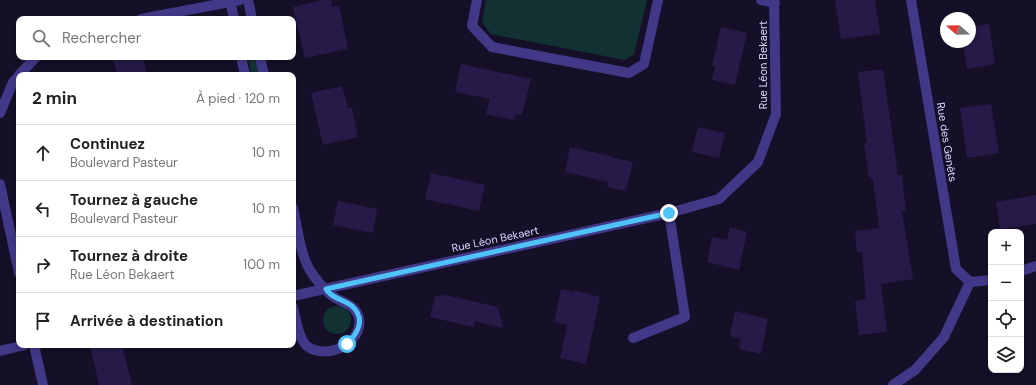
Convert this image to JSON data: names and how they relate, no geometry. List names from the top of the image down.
{
  "streets": {
    "street": ["Rue Léon Bekaert", "Rue des Genêts"]
  },
  "north": "left",
  "page": {
    "search": "Rechercher",
    "heading": ["2 min", "À pied · 120 m"],
    "list": [
      ["Continuez", "Boulevard Pasteur", "10 m"],
      ["Tournez à gauche", "Boulevard Pasteur", "10 m"],
      ["Tournez à droite", "Rue Léon Bekaert", "100 m"],
      "Arrivée à destination"
    ],
    "map_buttons": ["+", "−"]
  }
}
